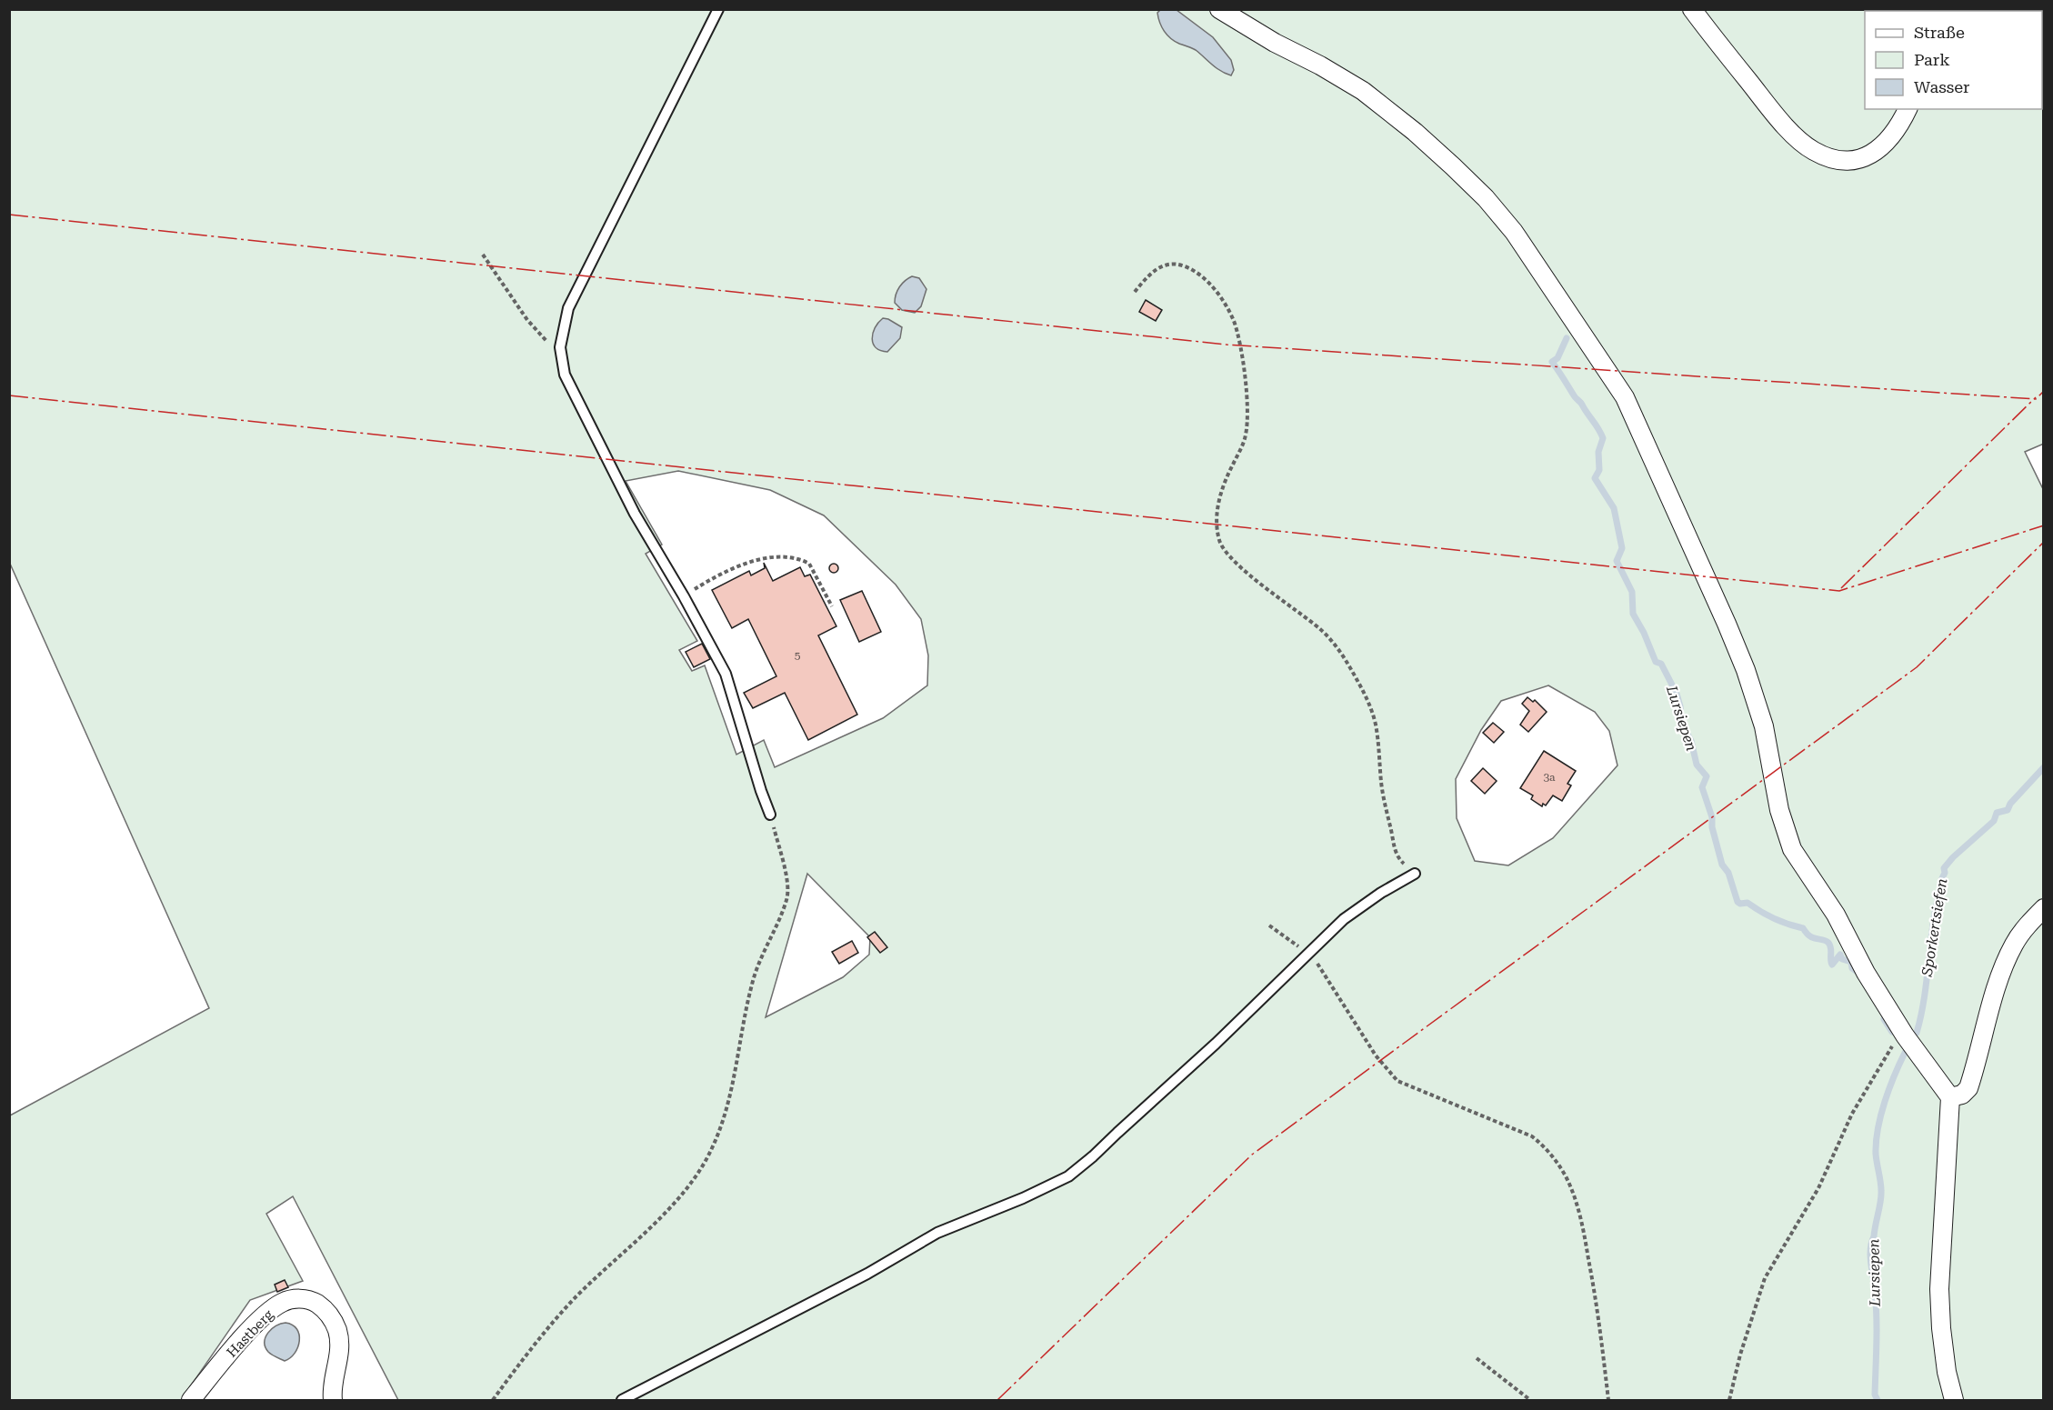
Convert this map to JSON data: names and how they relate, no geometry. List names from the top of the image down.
{
  "streets": {
    "street": ["Hastberg"]
  },
  "water": ["Lursiepen", "Sporkertsiefen"],
  "house_numbers": ["5", "3a"],
  "legend": ["Straße", "Park", "Wasser"]
}
